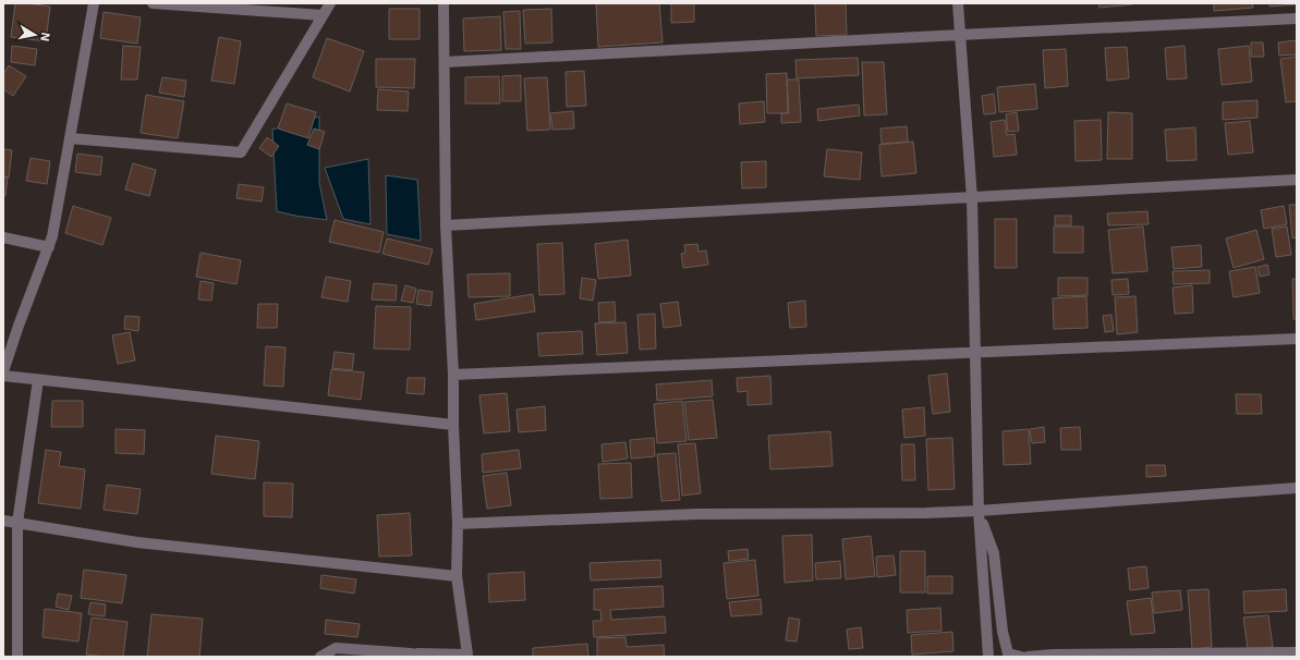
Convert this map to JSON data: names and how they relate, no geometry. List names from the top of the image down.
{
  "north": "right"
}
